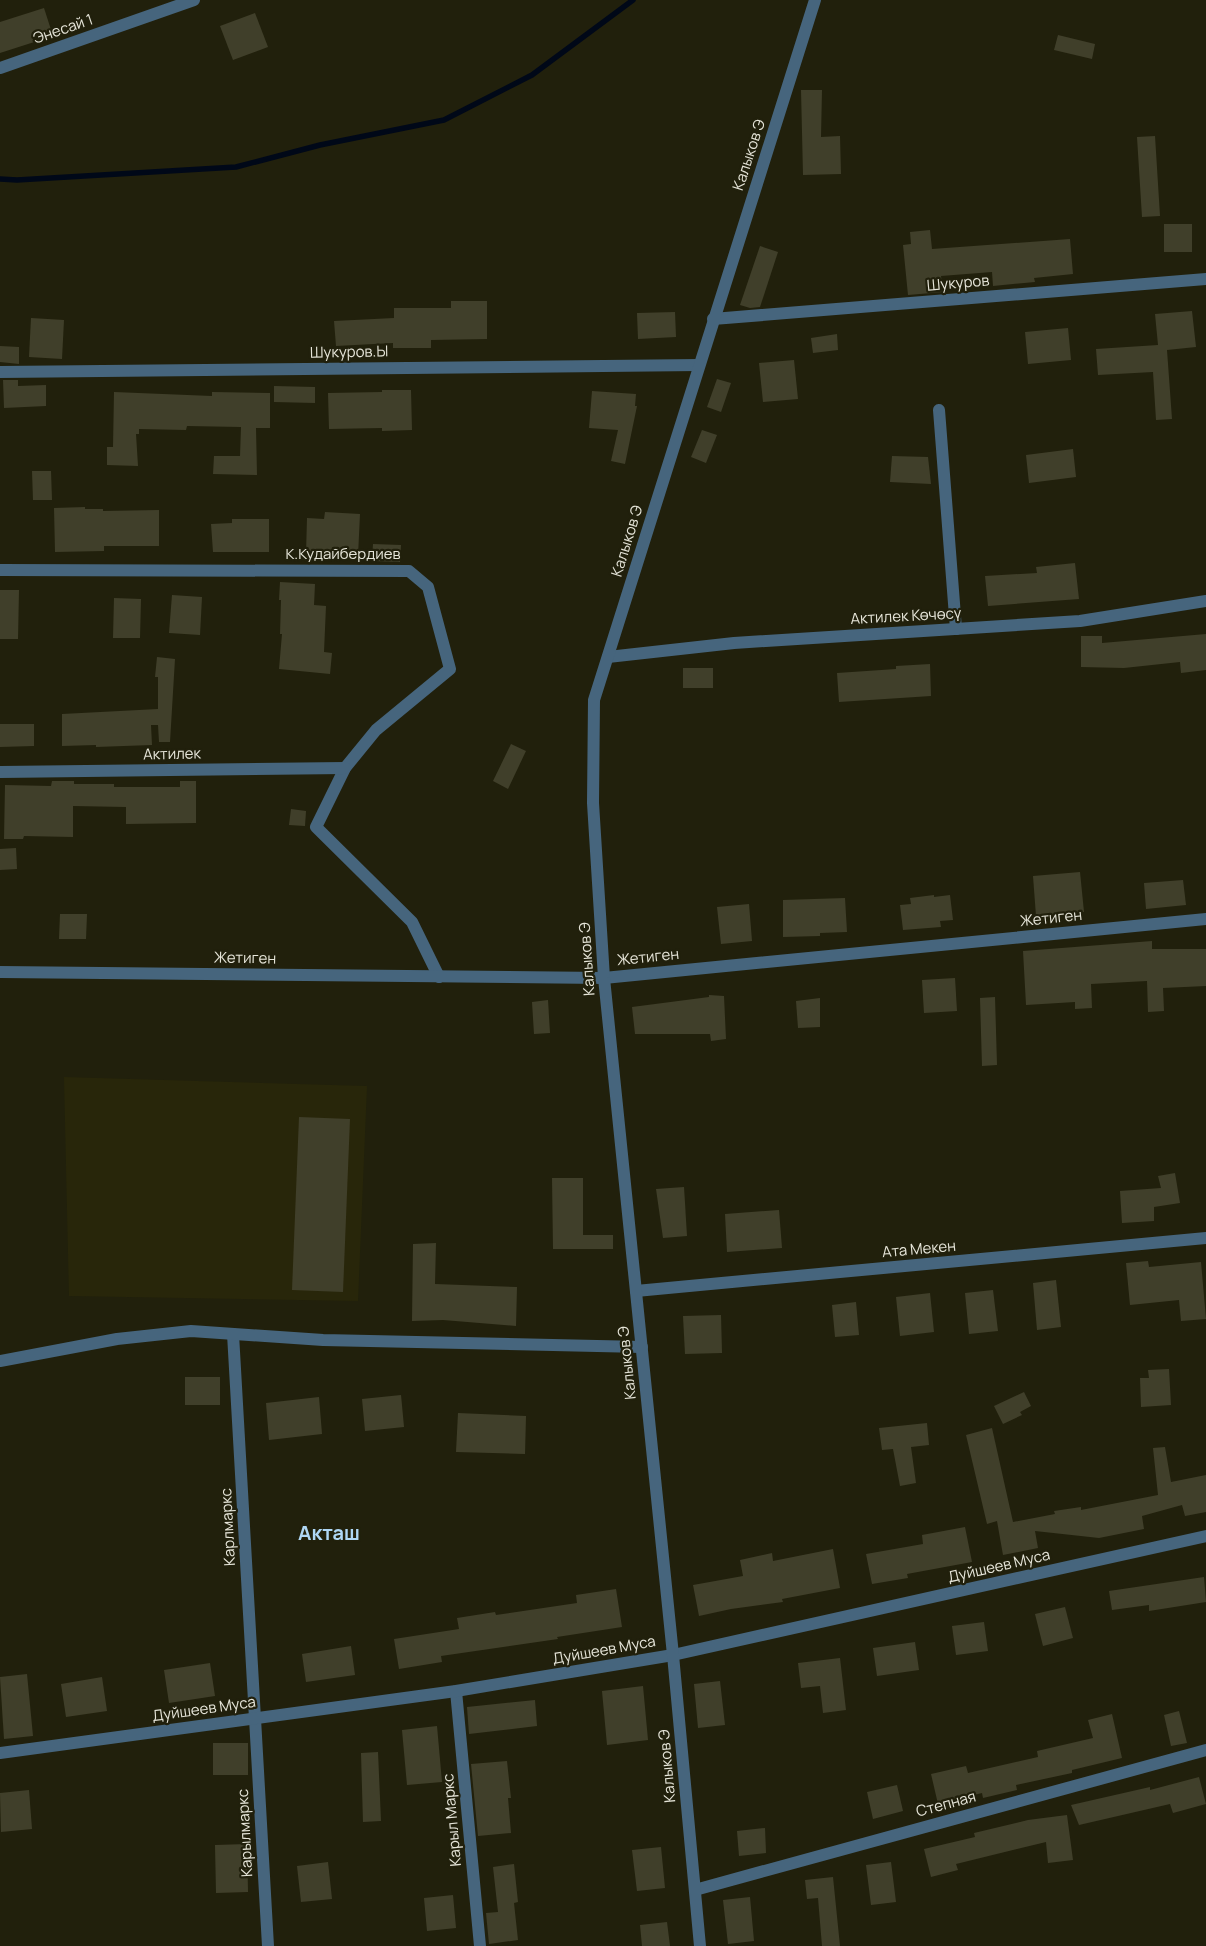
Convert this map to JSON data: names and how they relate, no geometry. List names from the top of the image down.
{
  "streets": {
    "street": [
      "Энесай 1",
      "Калыков Э",
      "Шукуров",
      "Шукуров.Ы",
      "К.Кудайбердиев",
      "Актилек Көчөсү",
      "Актилек",
      "Жетиген",
      "Ата Мекен",
      "Карлмаркс",
      "Дуйшеев Муса",
      "Степная",
      "Карыл Маркс",
      "Карылмаркс"
    ]
  },
  "crossings": [
    ["Калыков Э", "Шукуров"],
    ["Калыков Э", "Шукуров.Ы"],
    ["Калыков Э", "Актилек Көчөсү"],
    ["Калыков Э", "Жетиген"],
    ["Калыков Э", "Ата Мекен"],
    ["Калыков Э", "Дуйшеев Муса"],
    ["Калыков Э", "Степная"],
    ["К.Кудайбердиев", "Актилек"],
    ["К.Кудайбердиев", "Жетиген"],
    ["Карлмаркс", "Дуйшеев Муса"],
    ["Карлмаркс", "Карылмаркс"],
    ["Дуйшеев Муса", "Карыл Маркс"],
    ["Дуйшеев Муса", "Карылмаркс"]
  ],
  "districts": ["Акташ"]
}
